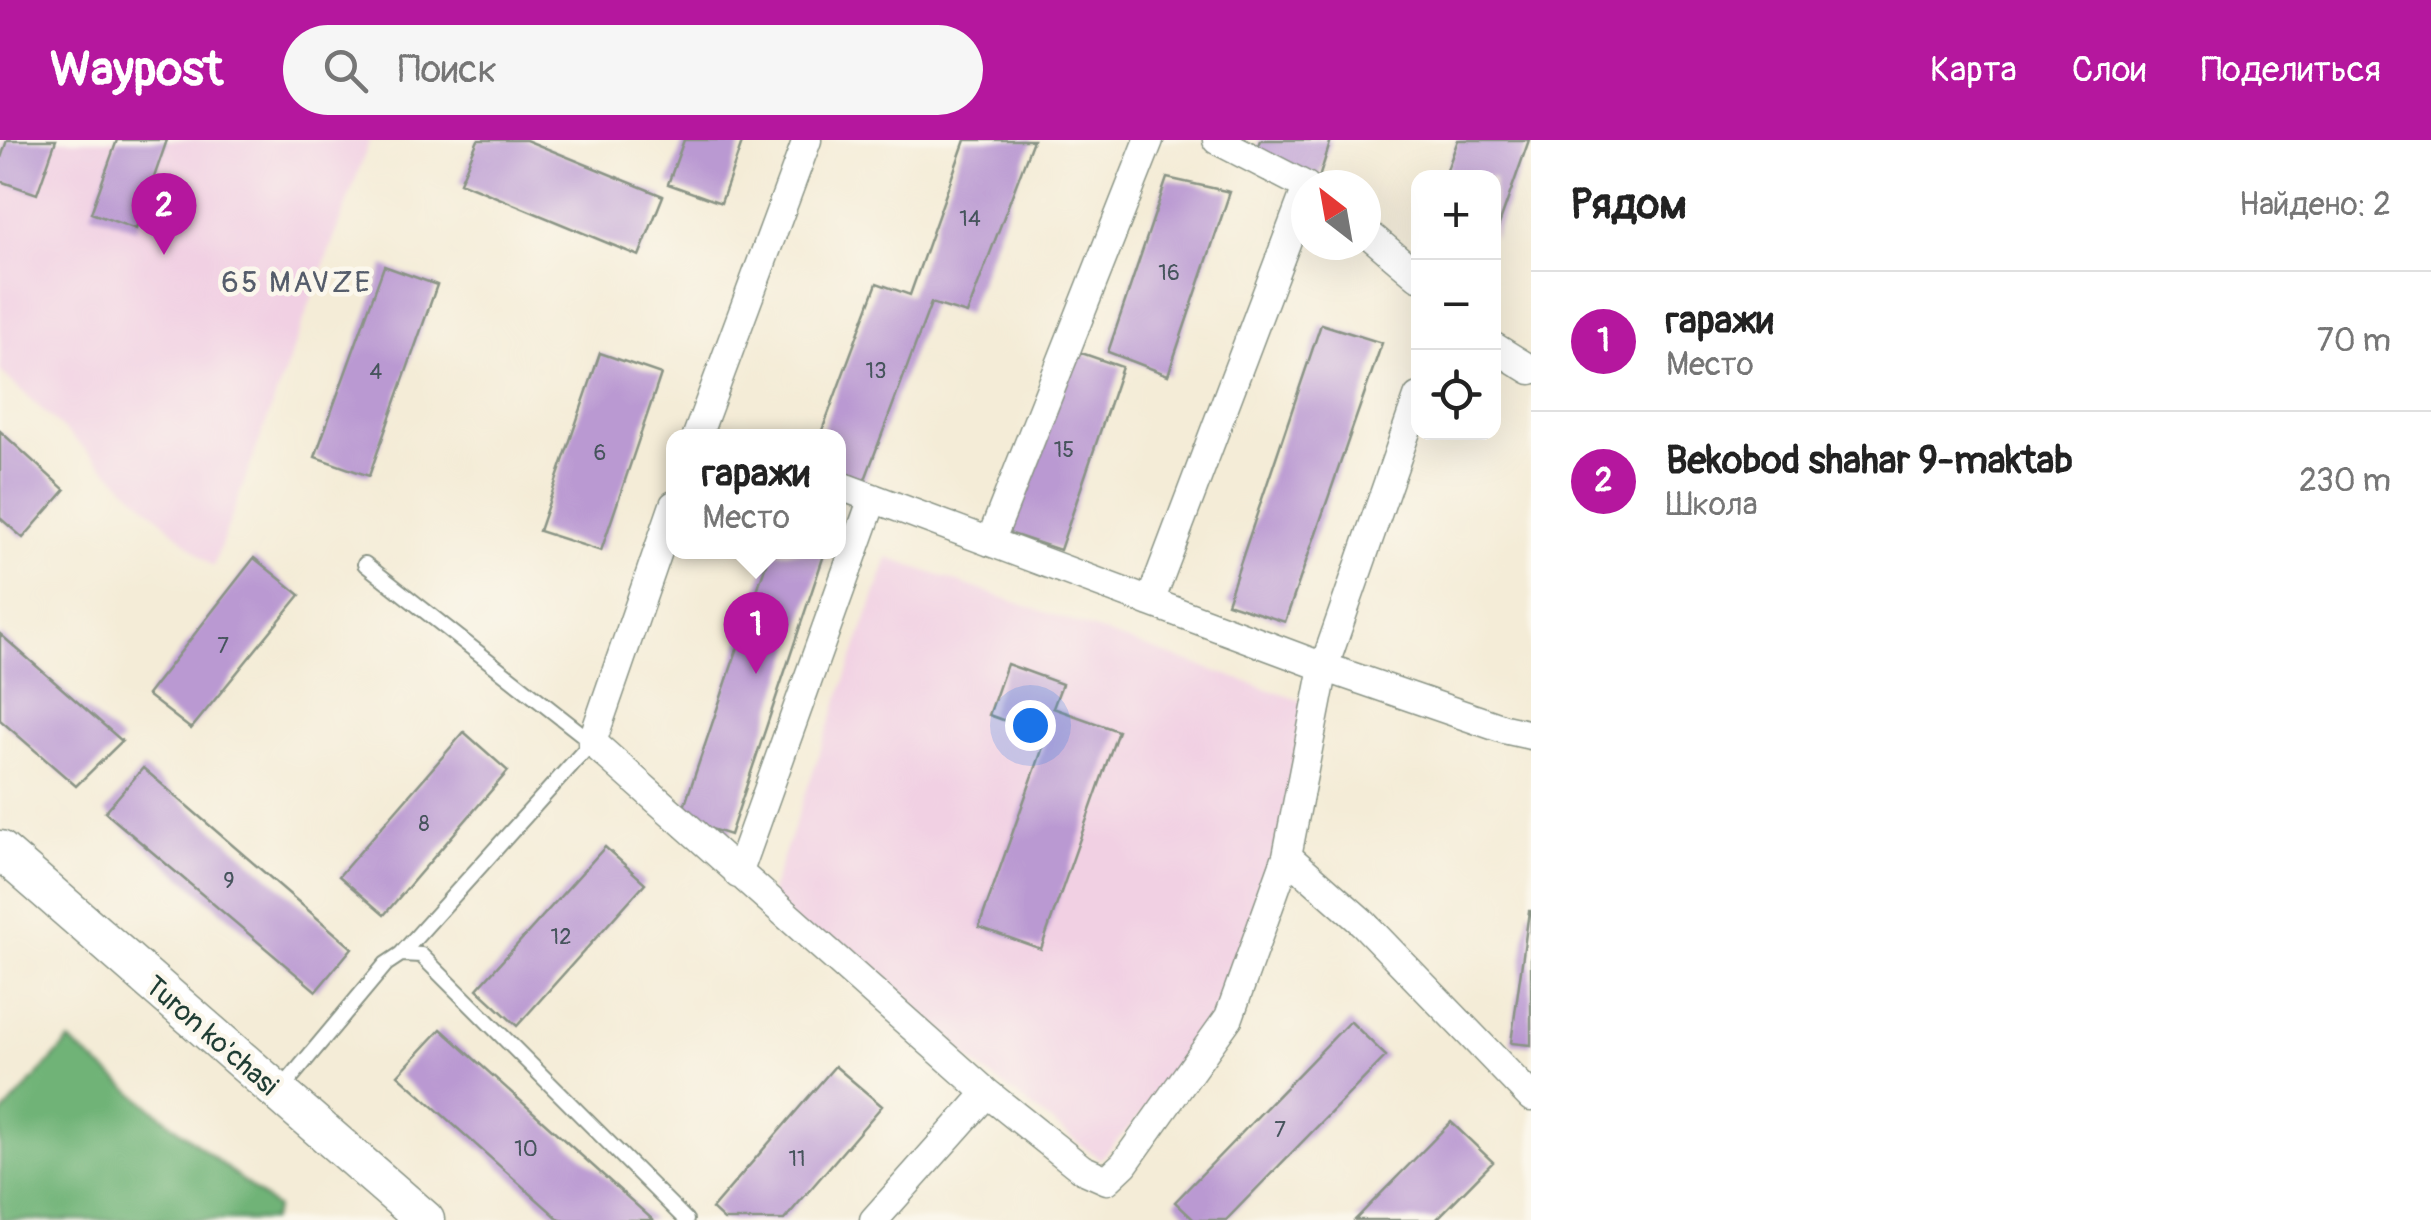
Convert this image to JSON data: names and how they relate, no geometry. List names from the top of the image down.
{
  "streets": {
    "street": ["Turon ko'chasi"]
  },
  "districts": ["65 MAVZE"],
  "house_numbers": [
    "14",
    "16",
    "13",
    "4",
    "15",
    "6",
    "7",
    "8",
    "9",
    "12",
    "7",
    "10",
    "11"
  ],
  "north": "top left",
  "page": {
    "header": "Waypost",
    "search": "Поиск",
    "nav": ["Карта", "Слои", "Поделиться"],
    "heading": ["Рядом", "Найдено: 2"],
    "map_buttons": ["+", "−"],
    "pins": ["2", "1"],
    "list": [
      {
        "mark": "1",
        "name": "гаражи",
        "note": "Место",
        "value": "70 m"
      },
      {
        "mark": "2",
        "name": "Bekobod shahar 9-maktab",
        "note": "Школа",
        "value": "230 m"
      }
    ],
    "popup": ["гаражи", "Место"]
  }
}
